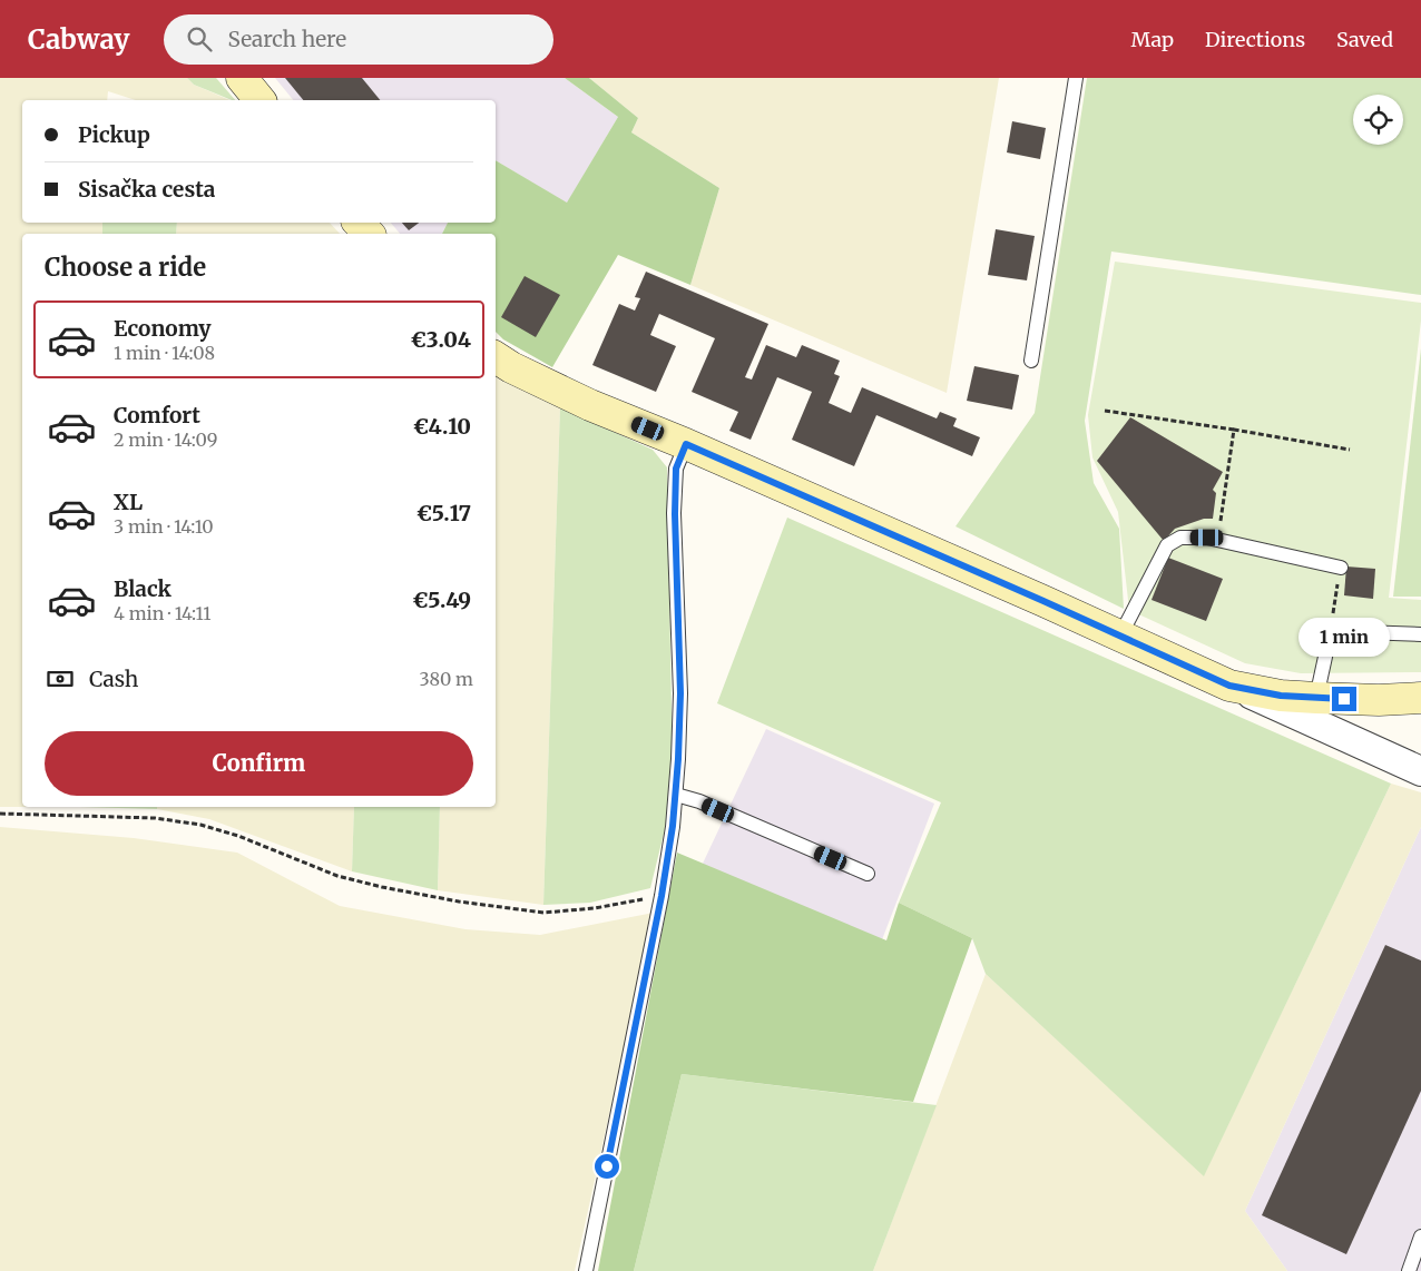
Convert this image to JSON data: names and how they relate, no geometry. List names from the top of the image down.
{
  "page": {
    "header": "Cabway",
    "search": "Search here",
    "nav": ["Map", "Directions", "Saved"],
    "banner": ["Pickup", "Sisačka cesta"],
    "heading": "Choose a ride",
    "list": [
      {
        "name": "Economy",
        "note": "1 min · 14:08",
        "value": "€3.04"
      },
      {
        "name": "Comfort",
        "note": "2 min · 14:09",
        "value": "€4.10"
      },
      {
        "name": "XL",
        "note": "3 min · 14:10",
        "value": "€5.17"
      },
      {
        "name": "Black",
        "note": "4 min · 14:11",
        "value": "€5.49"
      }
    ],
    "bubble": "1 min",
    "pay": ["Cash", "380 m"],
    "buttons": "Confirm"
  }
}
